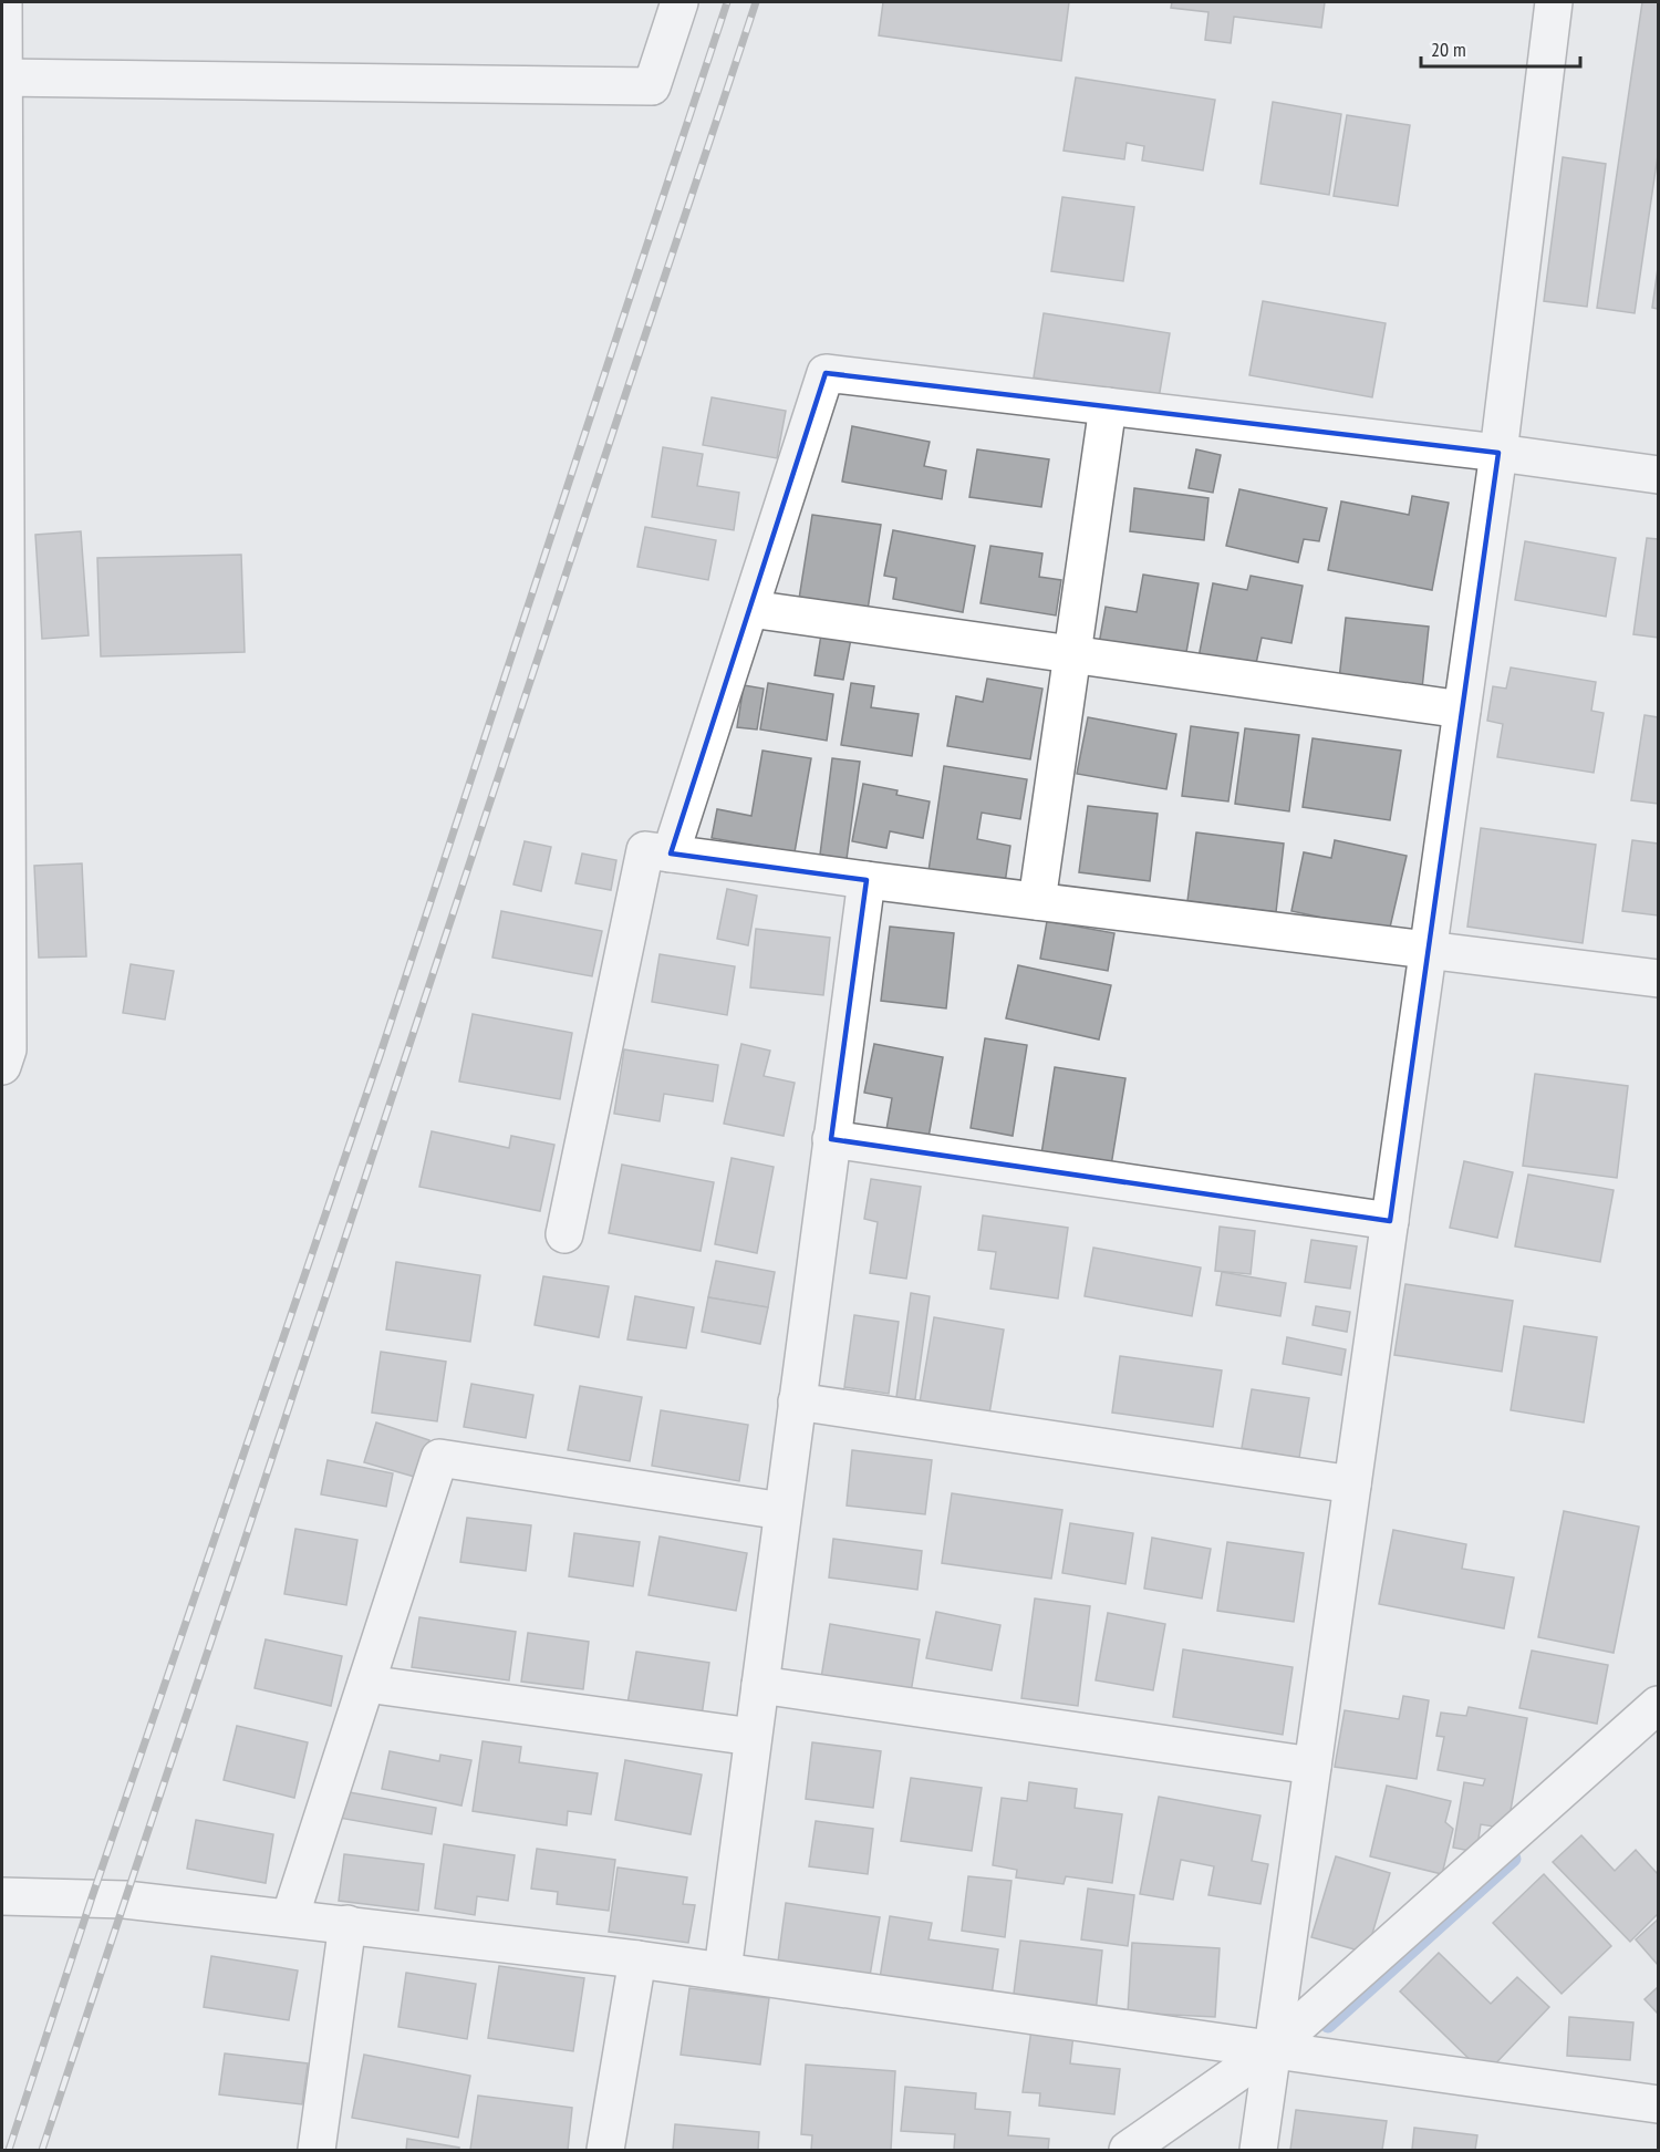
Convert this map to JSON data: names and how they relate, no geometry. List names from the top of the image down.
{
  "scale_bar": "20 m"
}
